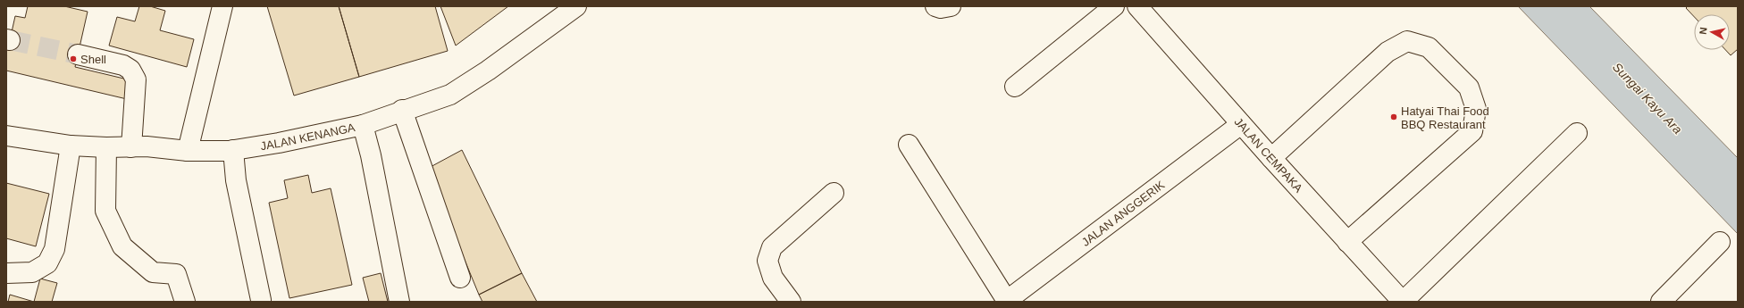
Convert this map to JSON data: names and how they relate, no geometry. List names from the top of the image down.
{
  "streets": {
    "street": ["JALAN KENANGA", "JALAN CEMPAKA", "JALAN ANGGERIK"]
  },
  "crossings": [
    ["JALAN CEMPAKA", "JALAN ANGGERIK"]
  ],
  "water": ["Sungai Kayu Ara"],
  "places": ["Shell", "Hatyai Thai Food BBQ Restaurant"],
  "north": "left"
}
